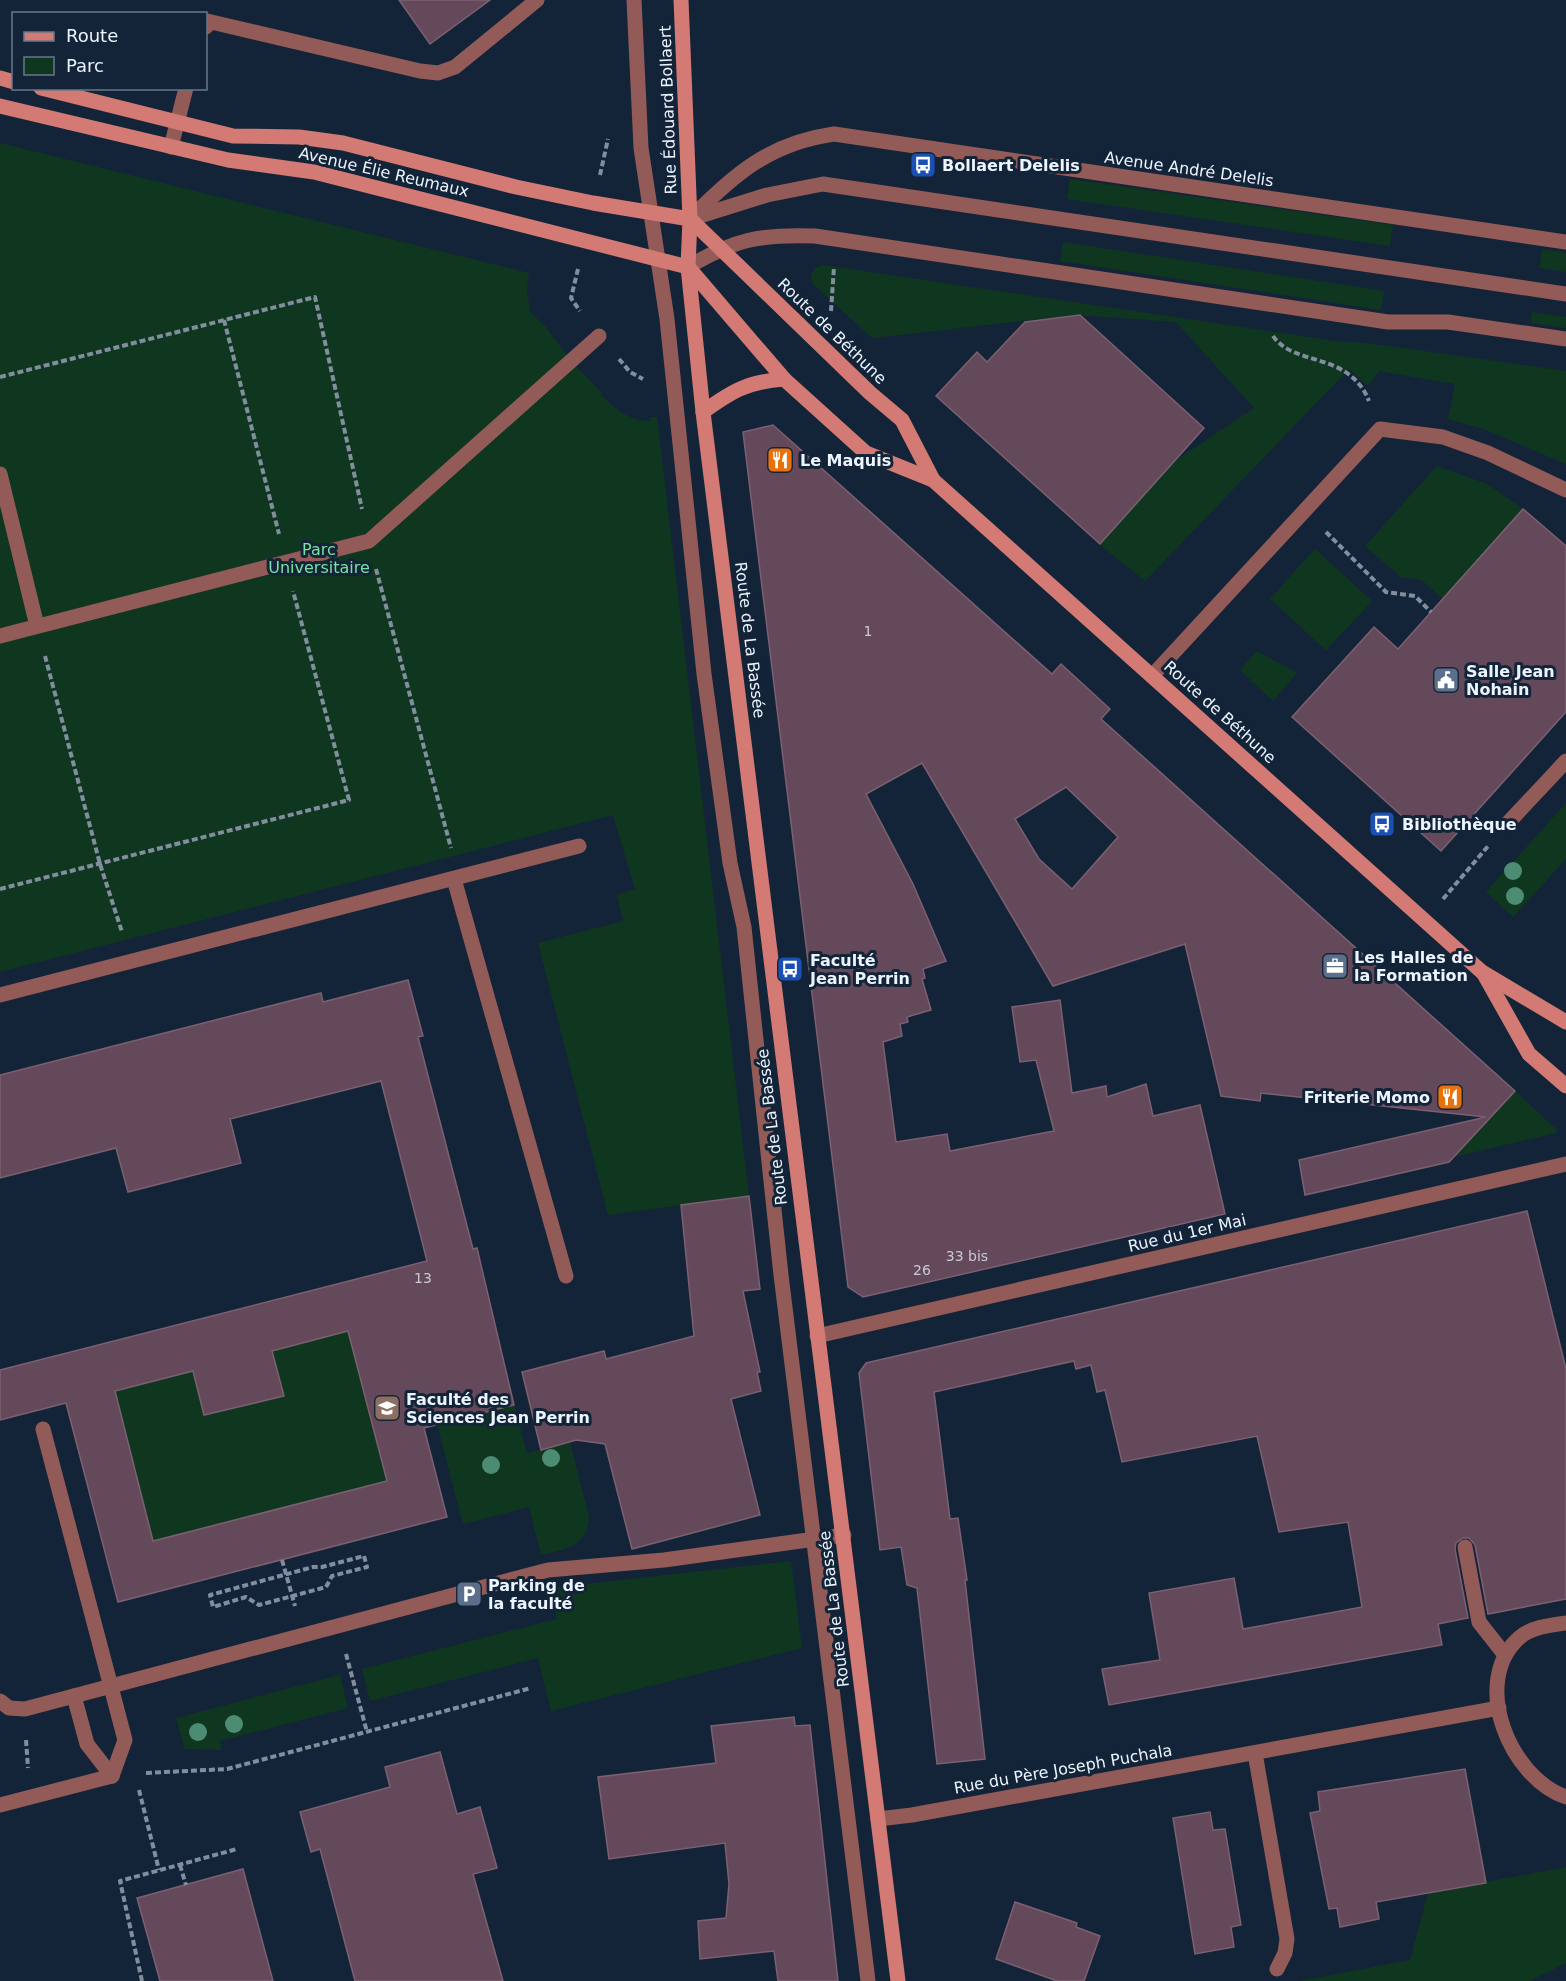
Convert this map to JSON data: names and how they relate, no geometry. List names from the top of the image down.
{
  "streets": {
    "main road": [
      "Rue Édouard Bollaert",
      "Avenue Élie Reumaux",
      "Route de Béthune",
      "Route de La Bassée"
    ],
    "street": ["Avenue André Delelis", "Rue du 1er Mai", "Rue du Père Joseph Puchala"]
  },
  "crossings": [
    ["Rue Édouard Bollaert", "Avenue André Delelis"],
    ["Rue Édouard Bollaert", "Avenue Élie Reumaux"],
    ["Rue Édouard Bollaert", "Route de Béthune"],
    ["Rue Édouard Bollaert", "Route de La Bassée"],
    ["Avenue André Delelis", "Avenue Élie Reumaux"],
    ["Avenue André Delelis", "Route de Béthune"],
    ["Avenue Élie Reumaux", "Route de Béthune"],
    ["Avenue Élie Reumaux", "Route de La Bassée"],
    ["Route de Béthune", "Route de La Bassée"],
    ["Route de La Bassée", "Rue du 1er Mai"],
    ["Route de La Bassée", "Rue du Père Joseph Puchala"]
  ],
  "parks": ["Parc Universitaire"],
  "places": {
    "bus stop": ["Bollaert Delelis", "Bibliothèque", "Faculté Jean Perrin"],
    "restaurant": ["Le Maquis", "Friterie Momo"],
    "public building": ["Salle Jean Nohain"],
    "office": ["Les Halles de la Formation"],
    "school or university": ["Faculté des Sciences Jean Perrin"],
    "parking": ["Parking de la faculté"]
  },
  "house_numbers": [
    "1",
    "33 bis",
    "26",
    "13"
  ],
  "legend": ["Route", "Parc"]
}
